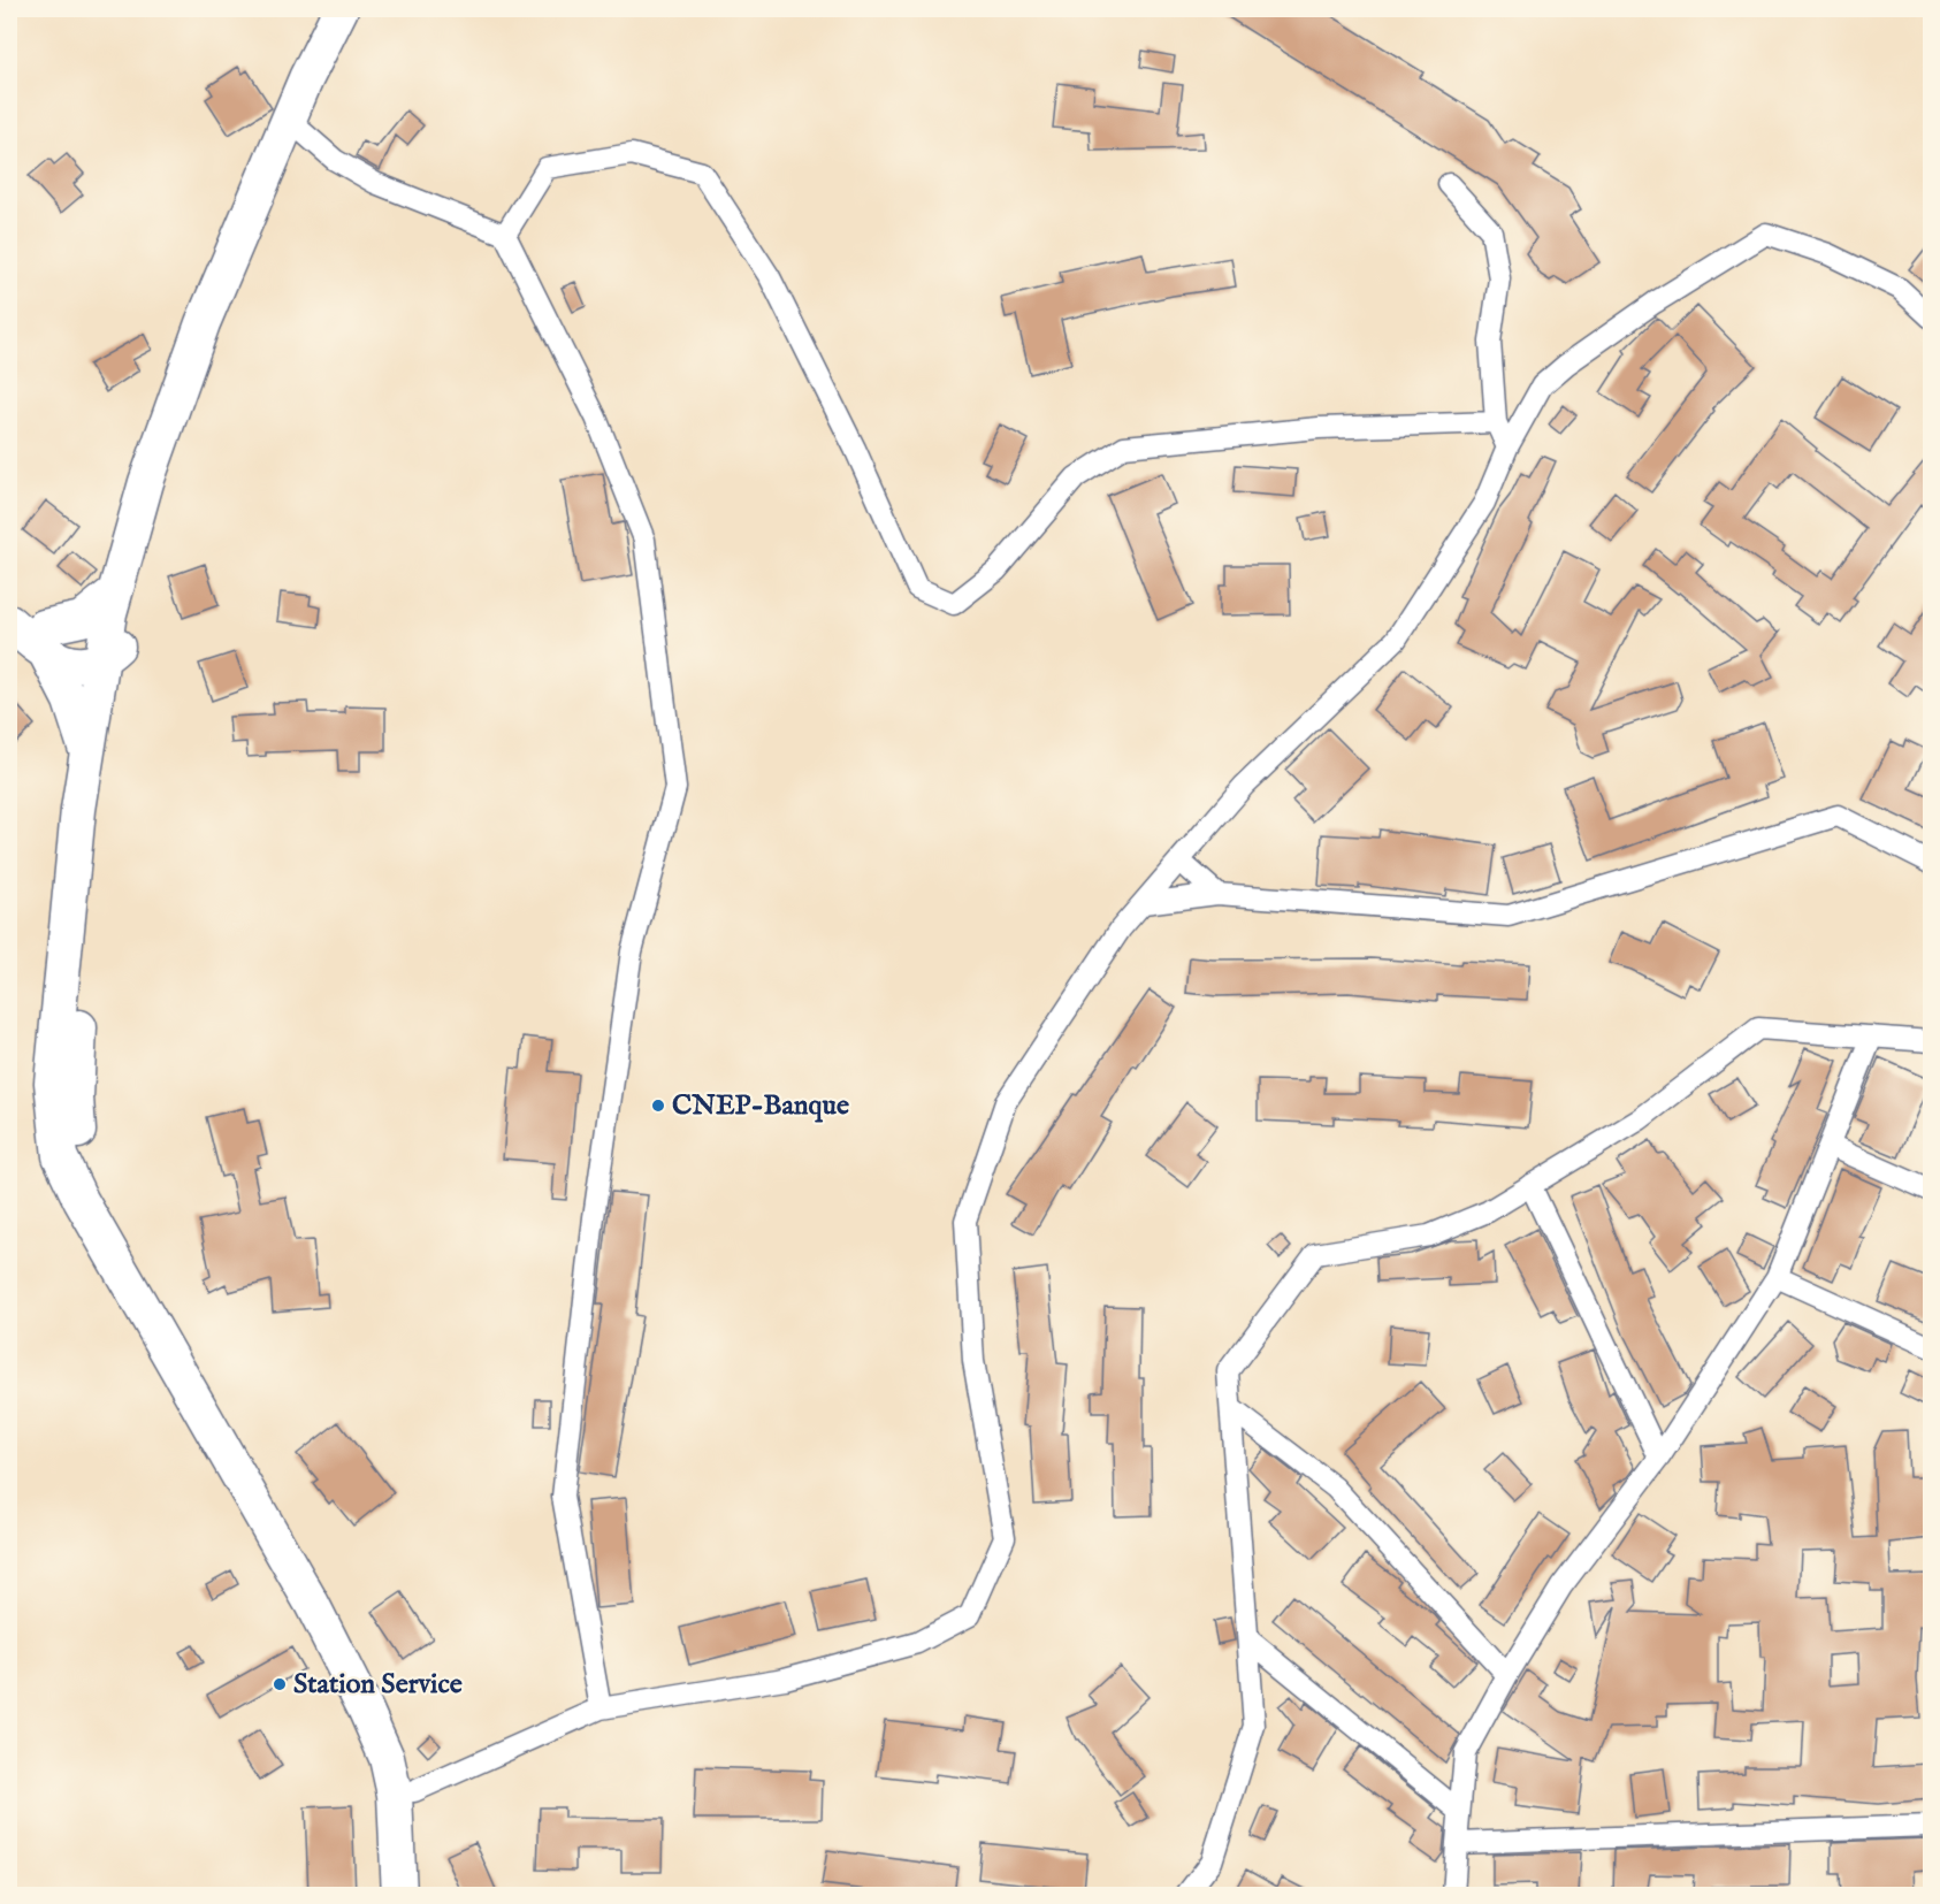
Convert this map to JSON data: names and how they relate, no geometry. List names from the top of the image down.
{
  "places": ["CNEP-Banque", "Station Service"]
}
